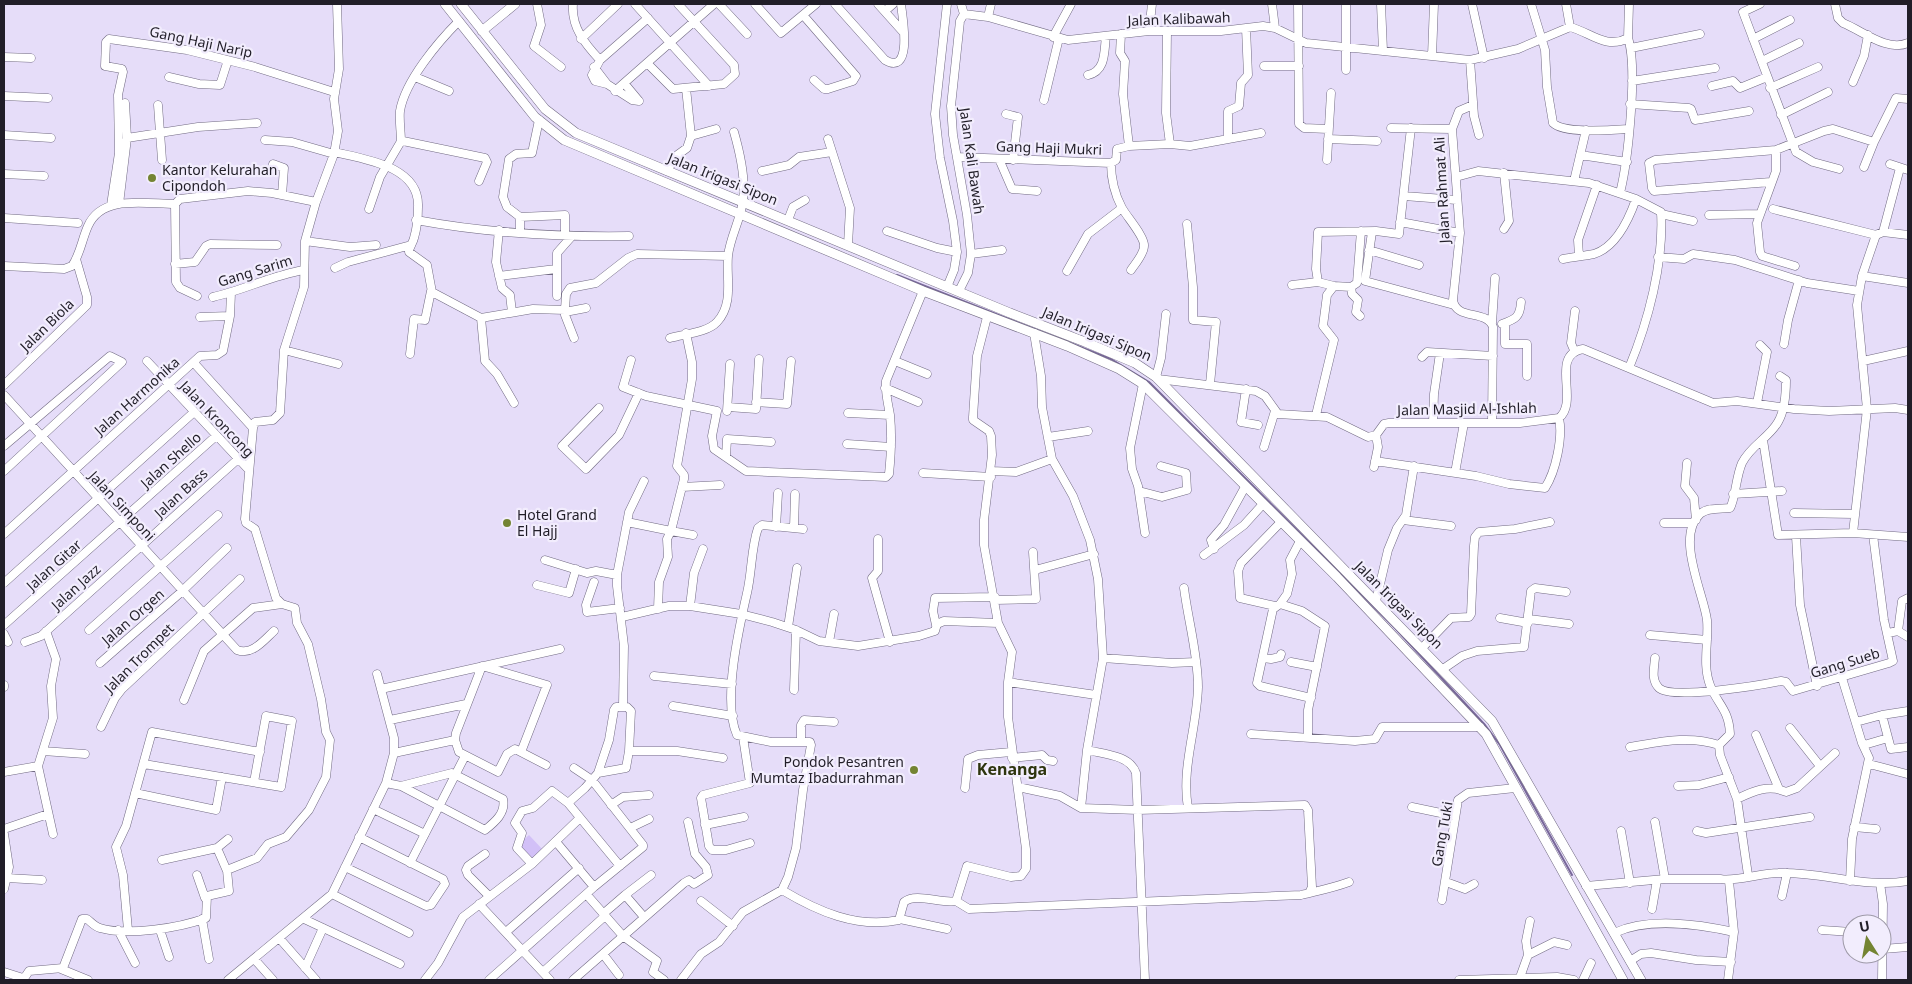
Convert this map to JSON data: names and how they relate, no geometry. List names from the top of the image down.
{
  "streets": {
    "street": [
      "Jalan Kalibawah",
      "Gang Haji Narip",
      "Gang Haji Mukri",
      "Jalan Kali Bawah",
      "Jalan Irigasi Sipon",
      "Jalan Rahmat Ali",
      "Gang Sarim",
      "Jalan Biola",
      "Jalan Harmonika",
      "Jalan Masjid Al-Ishlah",
      "Jalan Kroncong",
      "Jalan Shello",
      "Jalan Bass",
      "Jalan Simponi",
      "Jalan Gitar",
      "Jalan Jazz",
      "Jalan Orgen",
      "Jalan Trompet",
      "Gang Sueb",
      "Gang Tuki"
    ]
  },
  "crossings": [
    ["Jalan Kalibawah", "Jalan Kali Bawah"],
    ["Gang Haji Mukri", "Jalan Kali Bawah"],
    ["Jalan Kali Bawah", "Jalan Irigasi Sipon"],
    ["Jalan Irigasi Sipon", "Gang Tuki"],
    ["Jalan Harmonika", "Jalan Kroncong"],
    ["Jalan Harmonika", "Jalan Simponi"],
    ["Jalan Kroncong", "Jalan Shello"],
    ["Jalan Kroncong", "Jalan Bass"],
    ["Jalan Shello", "Jalan Simponi"],
    ["Jalan Shello", "Jalan Gitar"],
    ["Jalan Bass", "Jalan Simponi"],
    ["Jalan Bass", "Jalan Jazz"],
    ["Jalan Simponi", "Jalan Gitar"],
    ["Jalan Simponi", "Jalan Jazz"],
    ["Jalan Simponi", "Jalan Orgen"],
    ["Jalan Simponi", "Jalan Trompet"]
  ],
  "districts": ["Kenanga"],
  "places": ["Kantor Kelurahan Cipondoh", "Hotel Grand El Hajj", "Pondok Pesantren Mumtaz Ibadurrahman"],
  "north": "top"
}
